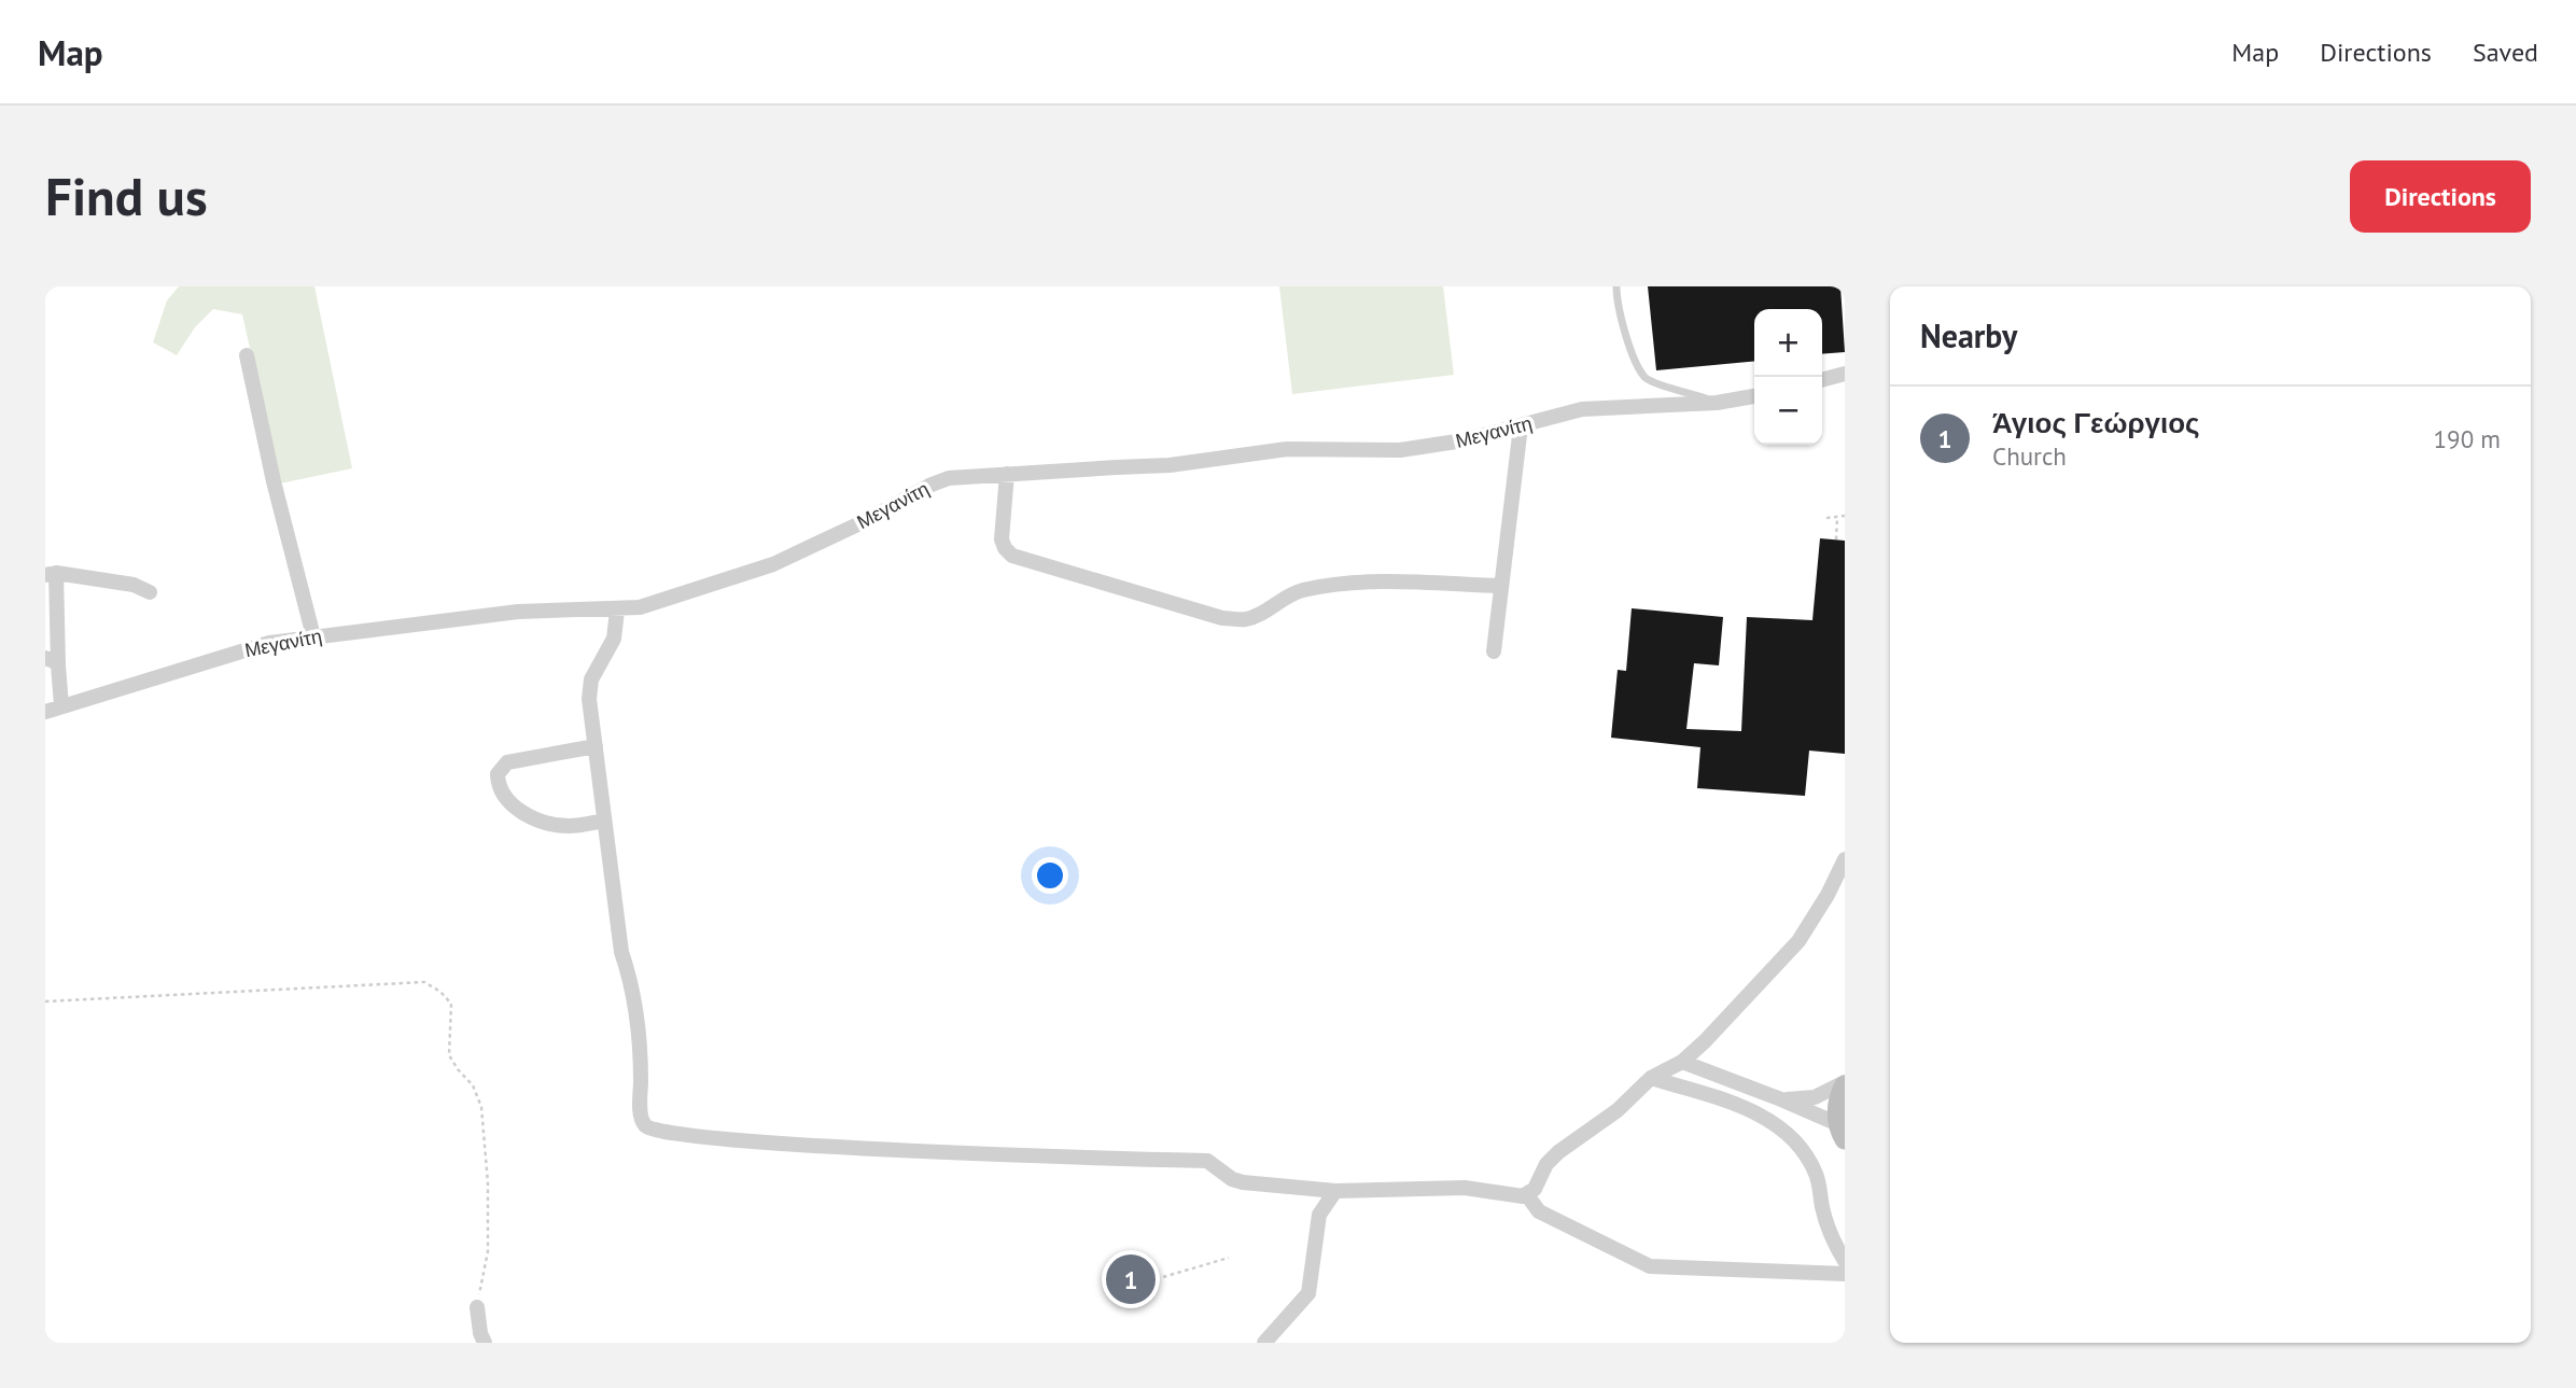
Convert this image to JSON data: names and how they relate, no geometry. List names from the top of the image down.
{
  "streets": {
    "street": ["Μεγανίτη"]
  },
  "page": {
    "header": "Map",
    "nav": ["Map", "Directions", "Saved"],
    "buttons": "Directions",
    "title": "Find us",
    "heading": "Nearby",
    "map_buttons": ["+", "−"],
    "list": [
      {
        "mark": "1",
        "name": "Άγιος Γεώργιος",
        "note": "Church",
        "value": "190 m"
      }
    ],
    "pins": "1"
  }
}
